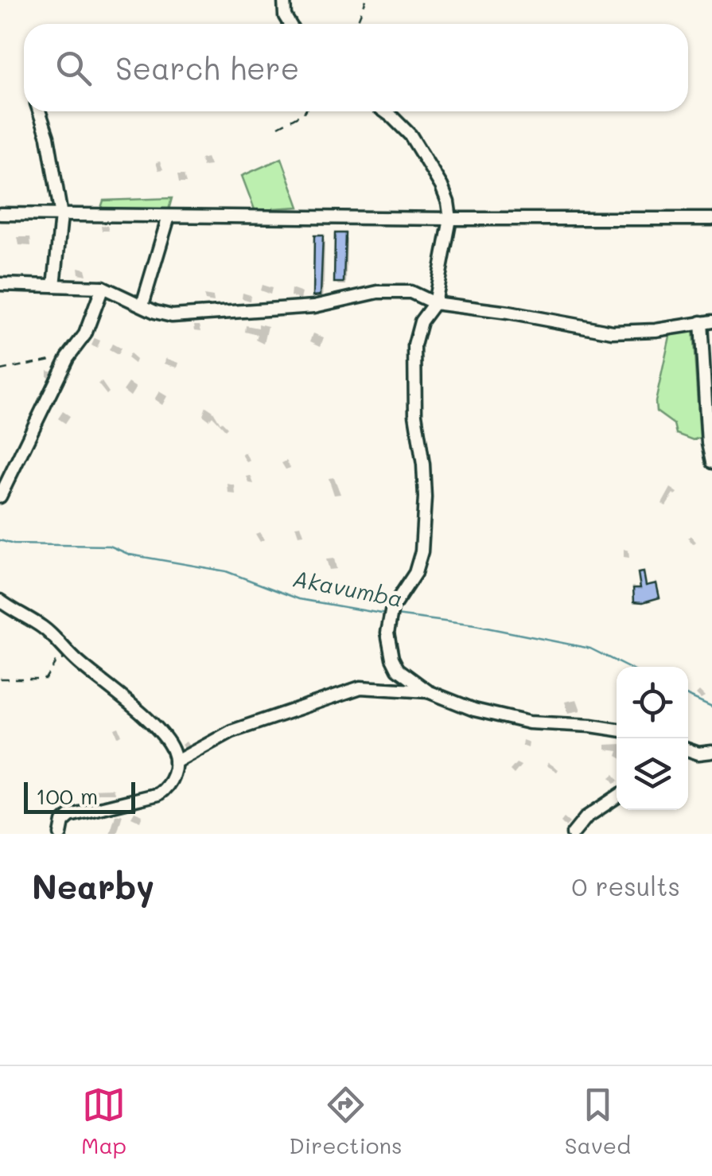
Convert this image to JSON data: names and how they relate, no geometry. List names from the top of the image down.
{
  "water": ["Akavumba"],
  "scale_bar": "100 m",
  "page": {
    "search": "Search here",
    "scale": "100 m",
    "heading": ["Nearby", "0 results"],
    "nav": ["Map", "Directions", "Saved"]
  }
}
